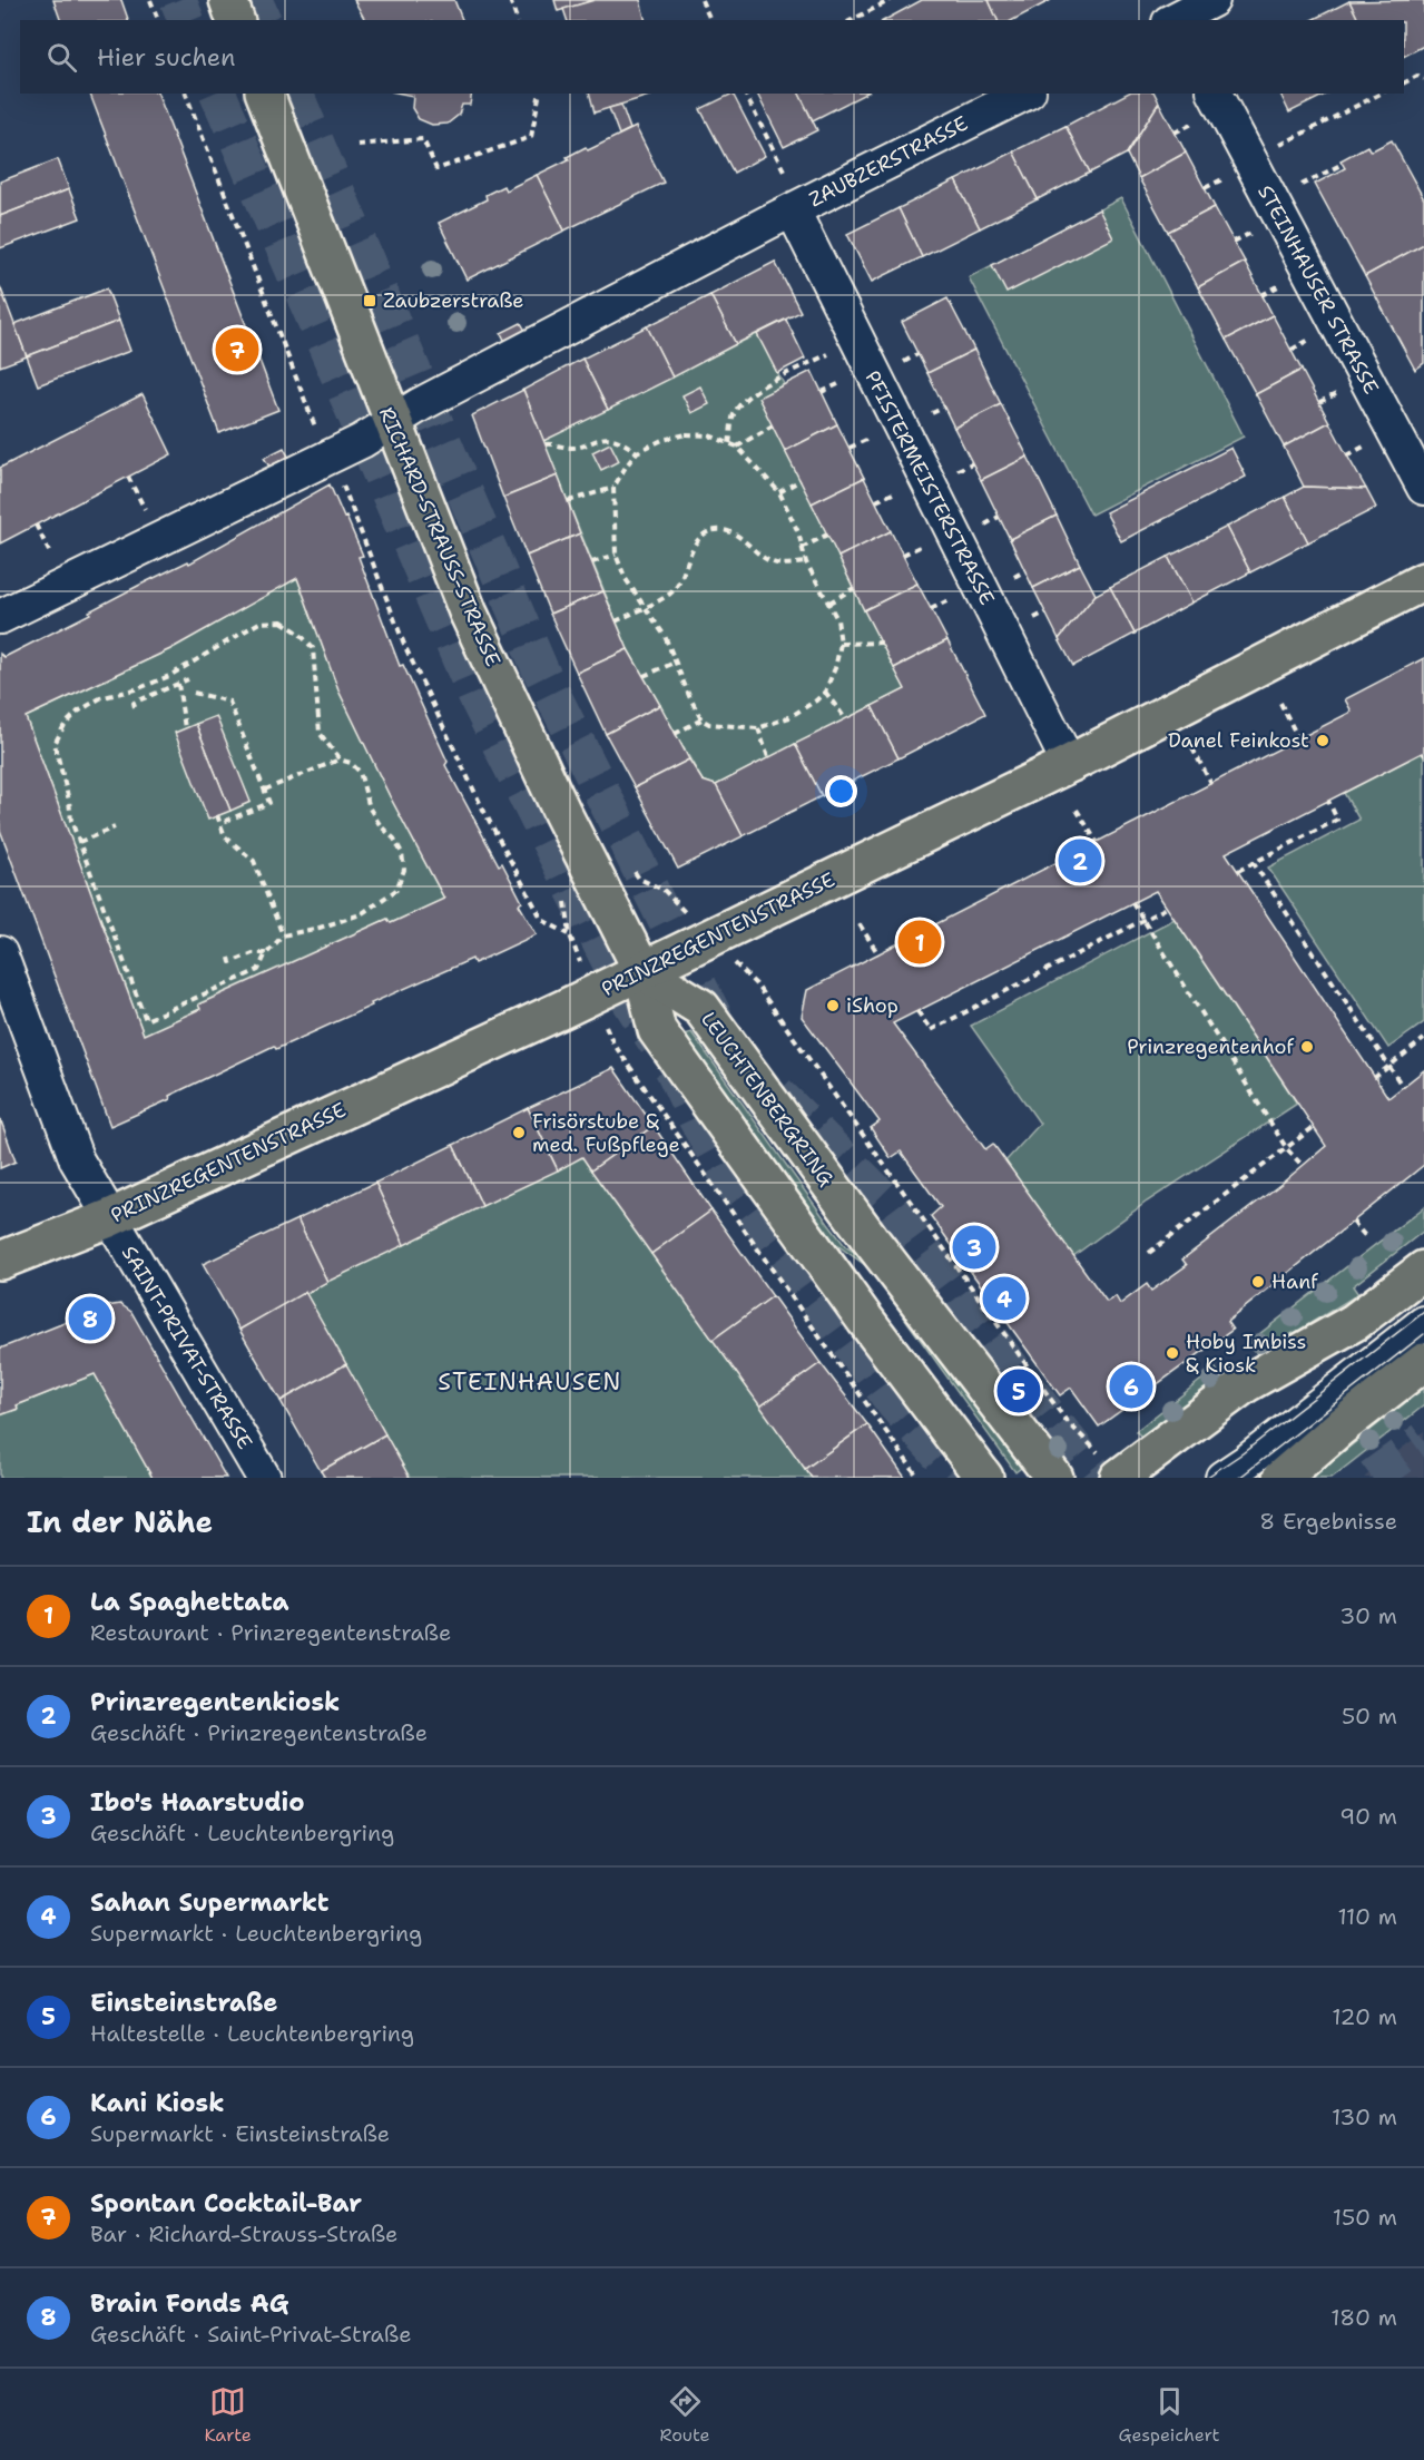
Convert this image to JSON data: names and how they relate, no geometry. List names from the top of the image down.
{
  "streets": {
    "main road": ["RICHARD-STRAUSS-STRASSE", "PRINZREGENTENSTRASSE", "LEUCHTENBERGRING"],
    "street": [
      "ZAUBZERSTRASSE",
      "STEINHAUSER STRASSE",
      "PFISTERMEISTERSTRASSE",
      "SAINT-PRIVAT-STRASSE"
    ]
  },
  "crossings": [
    ["ZAUBZERSTRASSE", "PFISTERMEISTERSTRASSE"],
    ["ZAUBZERSTRASSE", "RICHARD-STRAUSS-STRASSE"],
    ["PFISTERMEISTERSTRASSE", "PRINZREGENTENSTRASSE"],
    ["RICHARD-STRAUSS-STRASSE", "PRINZREGENTENSTRASSE"],
    ["RICHARD-STRAUSS-STRASSE", "LEUCHTENBERGRING"],
    ["PRINZREGENTENSTRASSE", "LEUCHTENBERGRING"],
    ["PRINZREGENTENSTRASSE", "SAINT-PRIVAT-STRASSE"]
  ],
  "districts": ["STEINHAUSEN"],
  "places": {
    "transit": ["Zaubzerstraße"],
    "other": [
      "Danel Feinkost",
      "iShop",
      "Prinzregentenhof",
      "Frisörstube & med. Fußpflege",
      "Hanf",
      "Hoby Imbiss & Kiosk"
    ]
  },
  "page": {
    "search": "Hier suchen",
    "pins": [
      "7",
      "2",
      "1",
      "3",
      "4",
      "8",
      "6",
      "5"
    ],
    "heading": ["In der Nähe", "8 Ergebnisse"],
    "list": [
      {
        "mark": "1",
        "name": "La Spaghettata",
        "note": "Restaurant · Prinzregentenstraße",
        "value": "30 m"
      },
      {
        "mark": "2",
        "name": "Prinzregentenkiosk",
        "note": "Geschäft · Prinzregentenstraße",
        "value": "50 m"
      },
      {
        "mark": "3",
        "name": "Ibo's Haarstudio",
        "note": "Geschäft · Leuchtenbergring",
        "value": "90 m"
      },
      {
        "mark": "4",
        "name": "Sahan Supermarkt",
        "note": "Supermarkt · Leuchtenbergring",
        "value": "110 m"
      },
      {
        "mark": "5",
        "name": "Einsteinstraße",
        "note": "Haltestelle · Leuchtenbergring",
        "value": "120 m"
      },
      {
        "mark": "6",
        "name": "Kani Kiosk",
        "note": "Supermarkt · Einsteinstraße",
        "value": "130 m"
      },
      {
        "mark": "7",
        "name": "Spontan Cocktail-Bar",
        "note": "Bar · Richard-Strauss-Straße",
        "value": "150 m"
      },
      {
        "mark": "8",
        "name": "Brain Fonds AG",
        "note": "Geschäft · Saint-Privat-Straße",
        "value": "180 m"
      }
    ],
    "nav": ["Karte", "Route", "Gespeichert"]
  }
}
